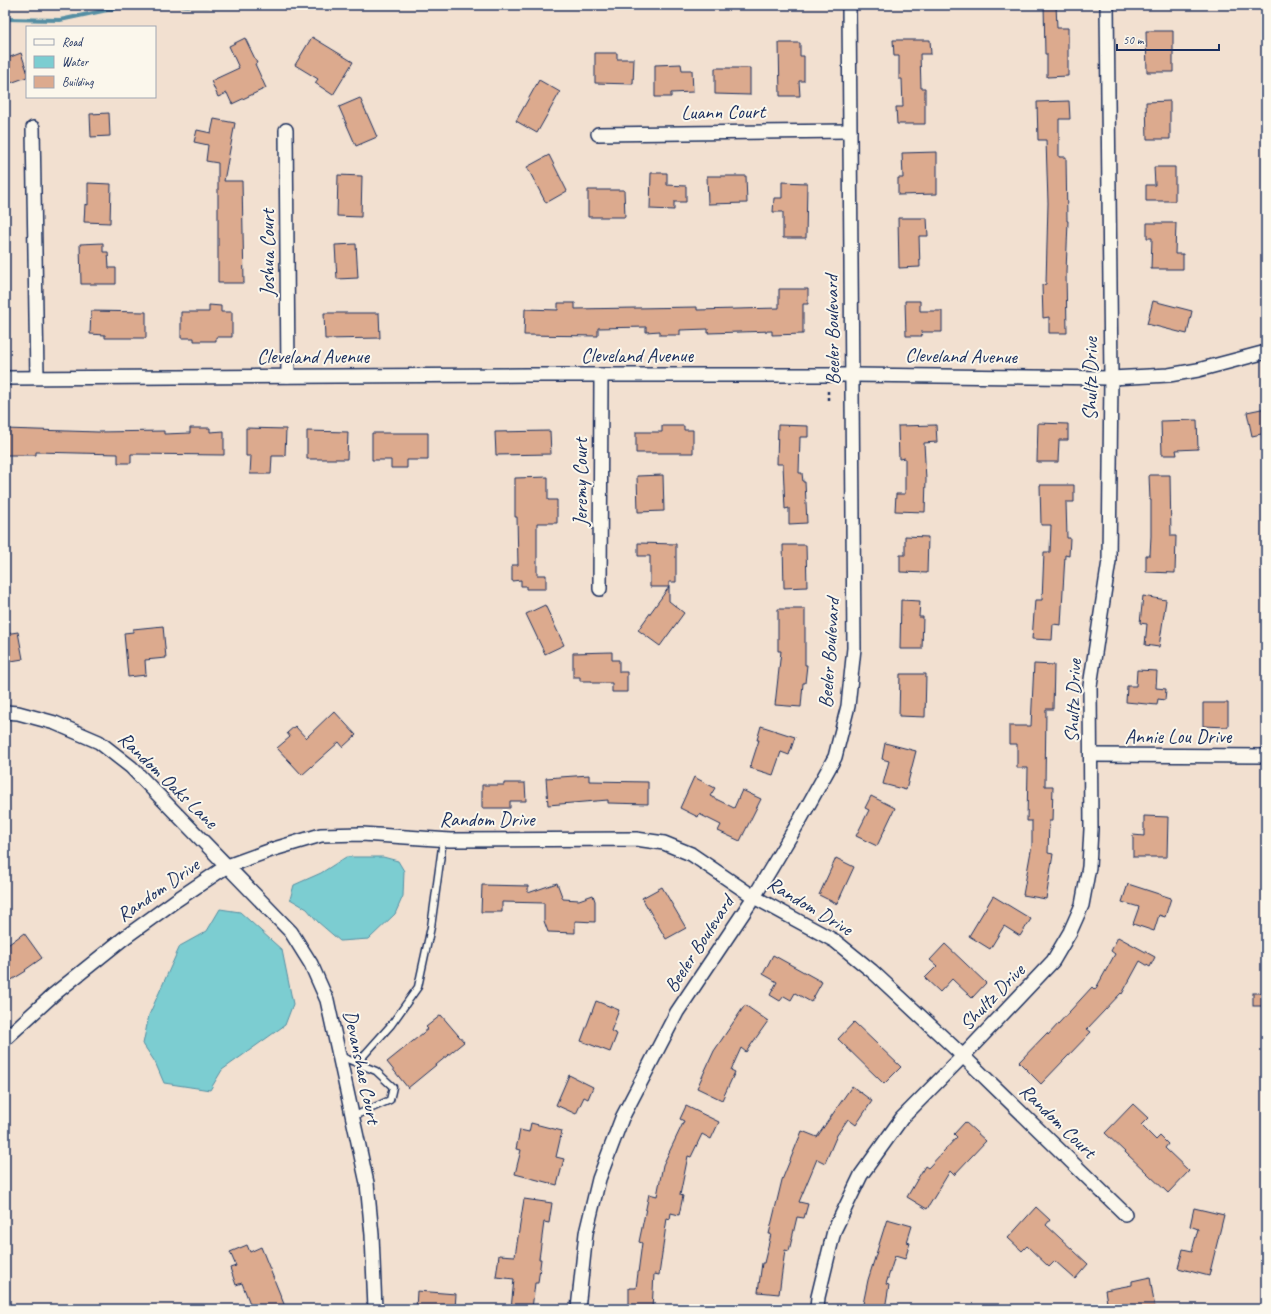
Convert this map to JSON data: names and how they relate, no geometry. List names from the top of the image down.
{
  "streets": {
    "street": [
      "Luann Court",
      "Joshua Court",
      "Beeler Boulevard",
      "Cleveland Avenue",
      "Shultz Drive",
      "Jeremy Court",
      "Annie Lou Drive",
      "Random Oaks Lane",
      "Random Drive",
      "Devanshae Court",
      "Random Court"
    ]
  },
  "crossings": [
    ["Luann Court", "Beeler Boulevard"],
    ["Joshua Court", "Cleveland Avenue"],
    ["Beeler Boulevard", "Cleveland Avenue"],
    ["Beeler Boulevard", "Random Drive"],
    ["Cleveland Avenue", "Shultz Drive"],
    ["Cleveland Avenue", "Jeremy Court"],
    ["Shultz Drive", "Annie Lou Drive"],
    ["Shultz Drive", "Random Drive"],
    ["Shultz Drive", "Random Court"],
    ["Random Oaks Lane", "Random Drive"],
    ["Random Oaks Lane", "Devanshae Court"],
    ["Random Drive", "Devanshae Court"],
    ["Random Drive", "Random Court"]
  ],
  "legend": ["Road", "Water", "Building"],
  "scale_bar": "50 m"
}
